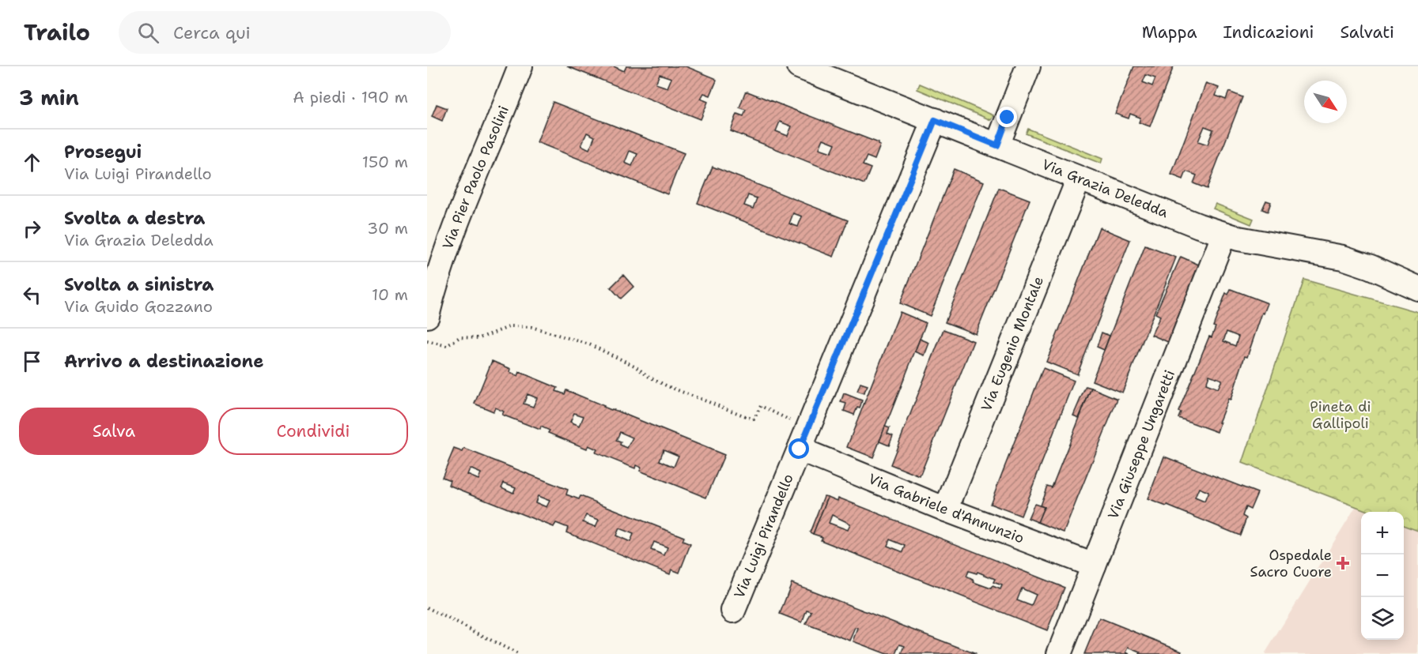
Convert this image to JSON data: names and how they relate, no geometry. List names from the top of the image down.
{
  "streets": {
    "street": [
      "Via Pier Paolo Pasolini",
      "Via Grazia Deledda",
      "Via Eugenio Montale",
      "Via Giuseppe Ungaretti",
      "Via Gabriele d'Annunzio",
      "Via Luigi Pirandello"
    ]
  },
  "crossings": [
    ["Via Grazia Deledda", "Via Eugenio Montale"],
    ["Via Grazia Deledda", "Via Giuseppe Ungaretti"],
    ["Via Grazia Deledda", "Via Luigi Pirandello"],
    ["Via Eugenio Montale", "Via Gabriele d'Annunzio"],
    ["Via Giuseppe Ungaretti", "Via Gabriele d'Annunzio"],
    ["Via Gabriele d'Annunzio", "Via Luigi Pirandello"]
  ],
  "parks": ["Pineta di Gallipoli"],
  "places": {
    "health": ["Ospedale Sacro Cuore"]
  },
  "north": "bottom right",
  "page": {
    "header": "Trailo",
    "search": "Cerca qui",
    "nav": ["Mappa", "Indicazioni", "Salvati"],
    "heading": ["3 min", "A piedi · 190 m"],
    "list": [
      ["Prosegui", "Via Luigi Pirandello", "150 m"],
      ["Svolta a destra", "Via Grazia Deledda", "30 m"],
      ["Svolta a sinistra", "Via Guido Gozzano", "10 m"],
      "Arrivo a destinazione"
    ],
    "buttons": ["Salva", "Condividi"],
    "map_buttons": ["+", "−"]
  }
}
